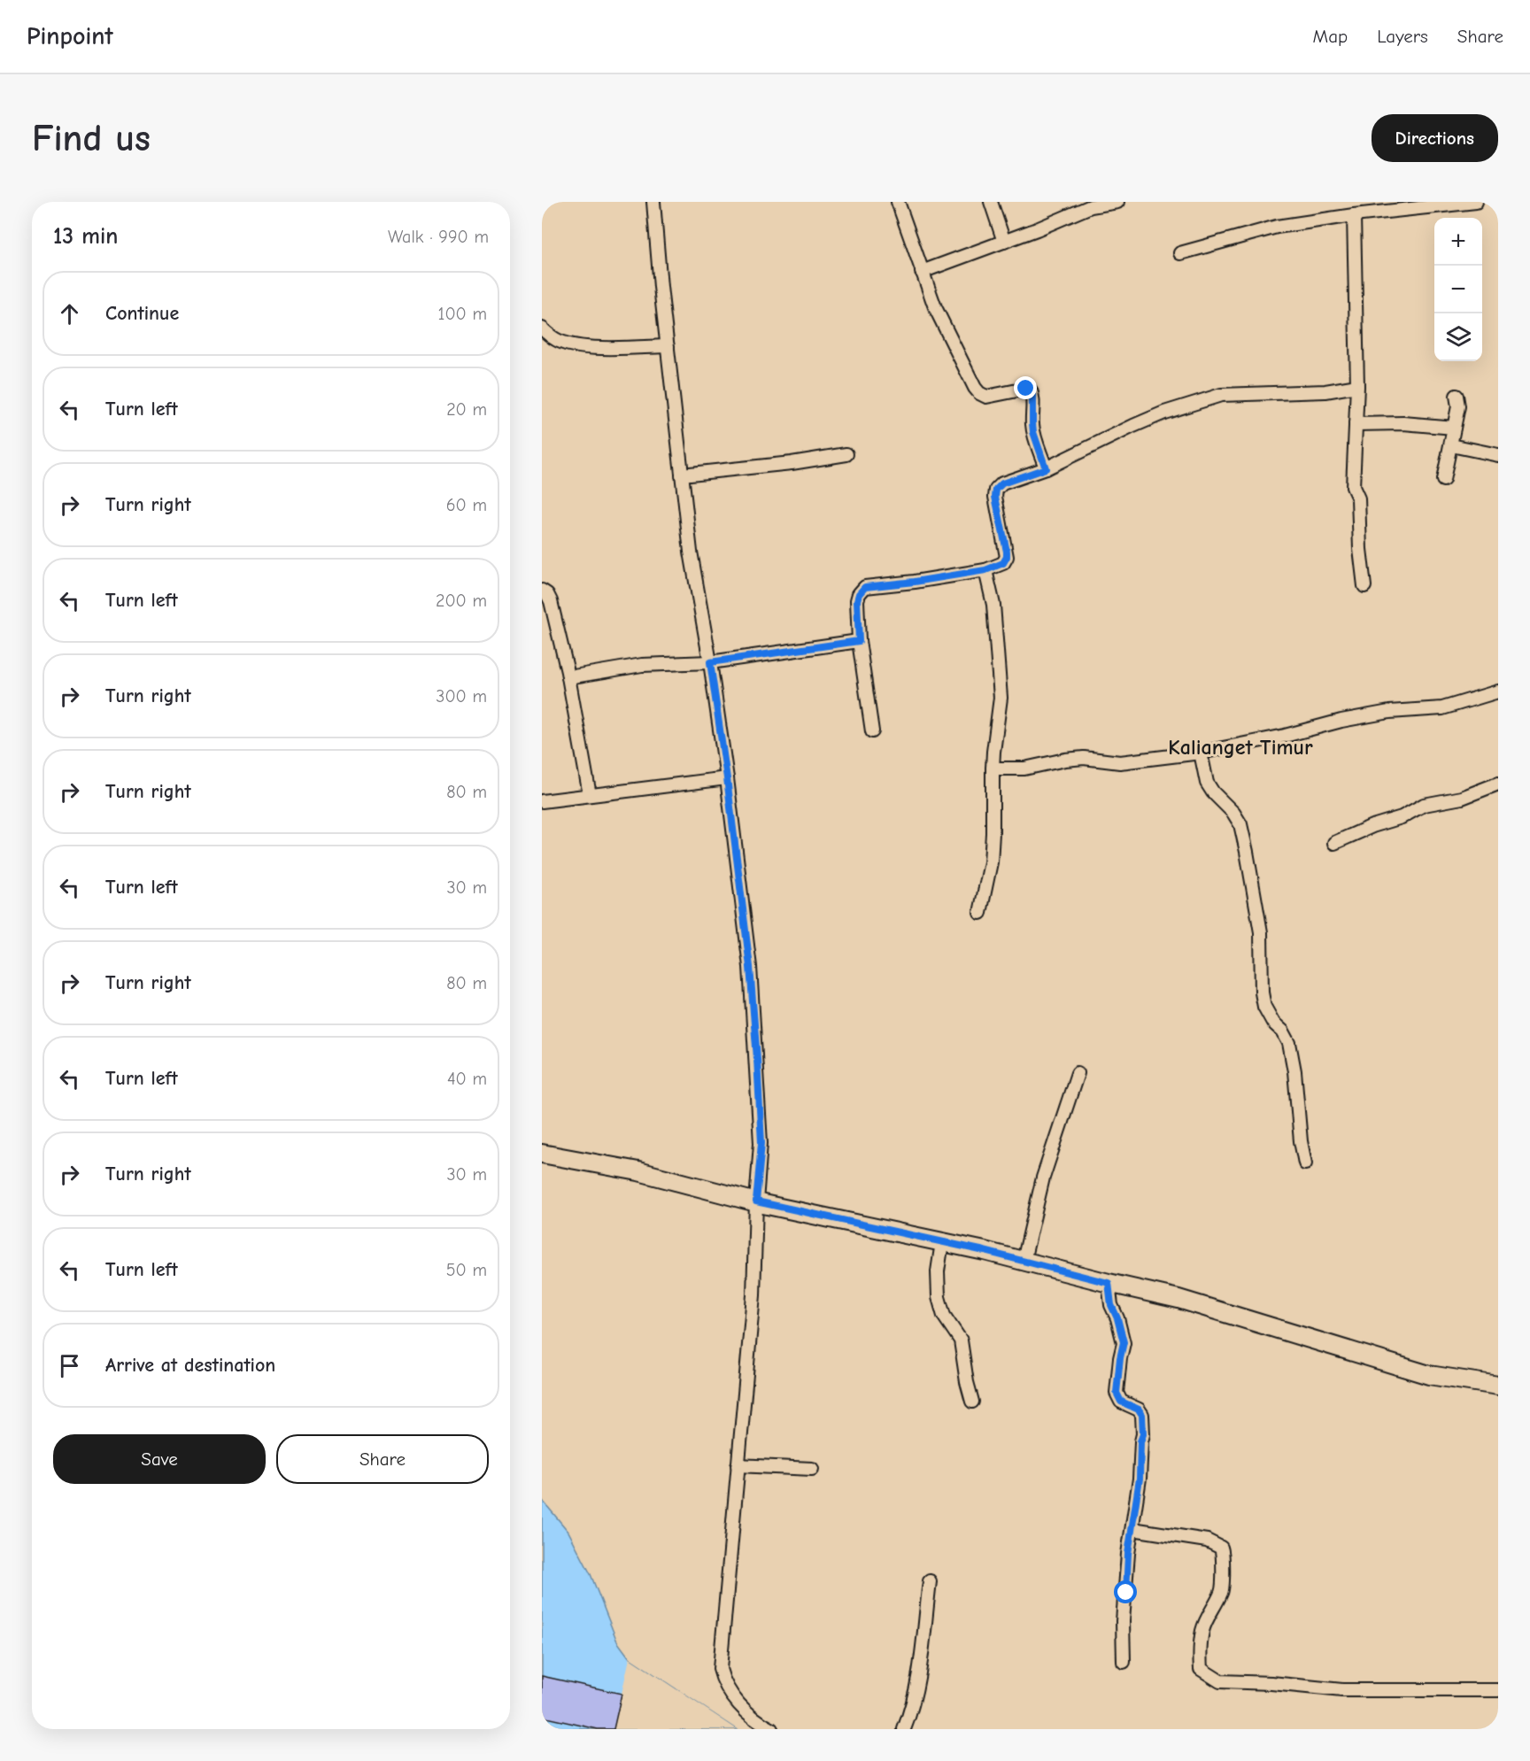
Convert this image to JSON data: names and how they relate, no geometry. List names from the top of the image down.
{
  "districts": ["Kalianget Timur"],
  "page": {
    "header": "Pinpoint",
    "nav": ["Map", "Layers", "Share"],
    "buttons": [
      "Directions",
      ["Save", "Share"]
    ],
    "title": "Find us",
    "heading": ["13 min", "Walk · 990 m"],
    "map_buttons": ["+", "−"],
    "list": [
      ["Continue", "100 m"],
      ["Turn left", "20 m"],
      ["Turn right", "60 m"],
      ["Turn left", "200 m"],
      ["Turn right", "300 m"],
      ["Turn right", "80 m"],
      ["Turn left", "30 m"],
      ["Turn right", "80 m"],
      ["Turn left", "40 m"],
      ["Turn right", "30 m"],
      ["Turn left", "50 m"],
      "Arrive at destination"
    ]
  }
}
